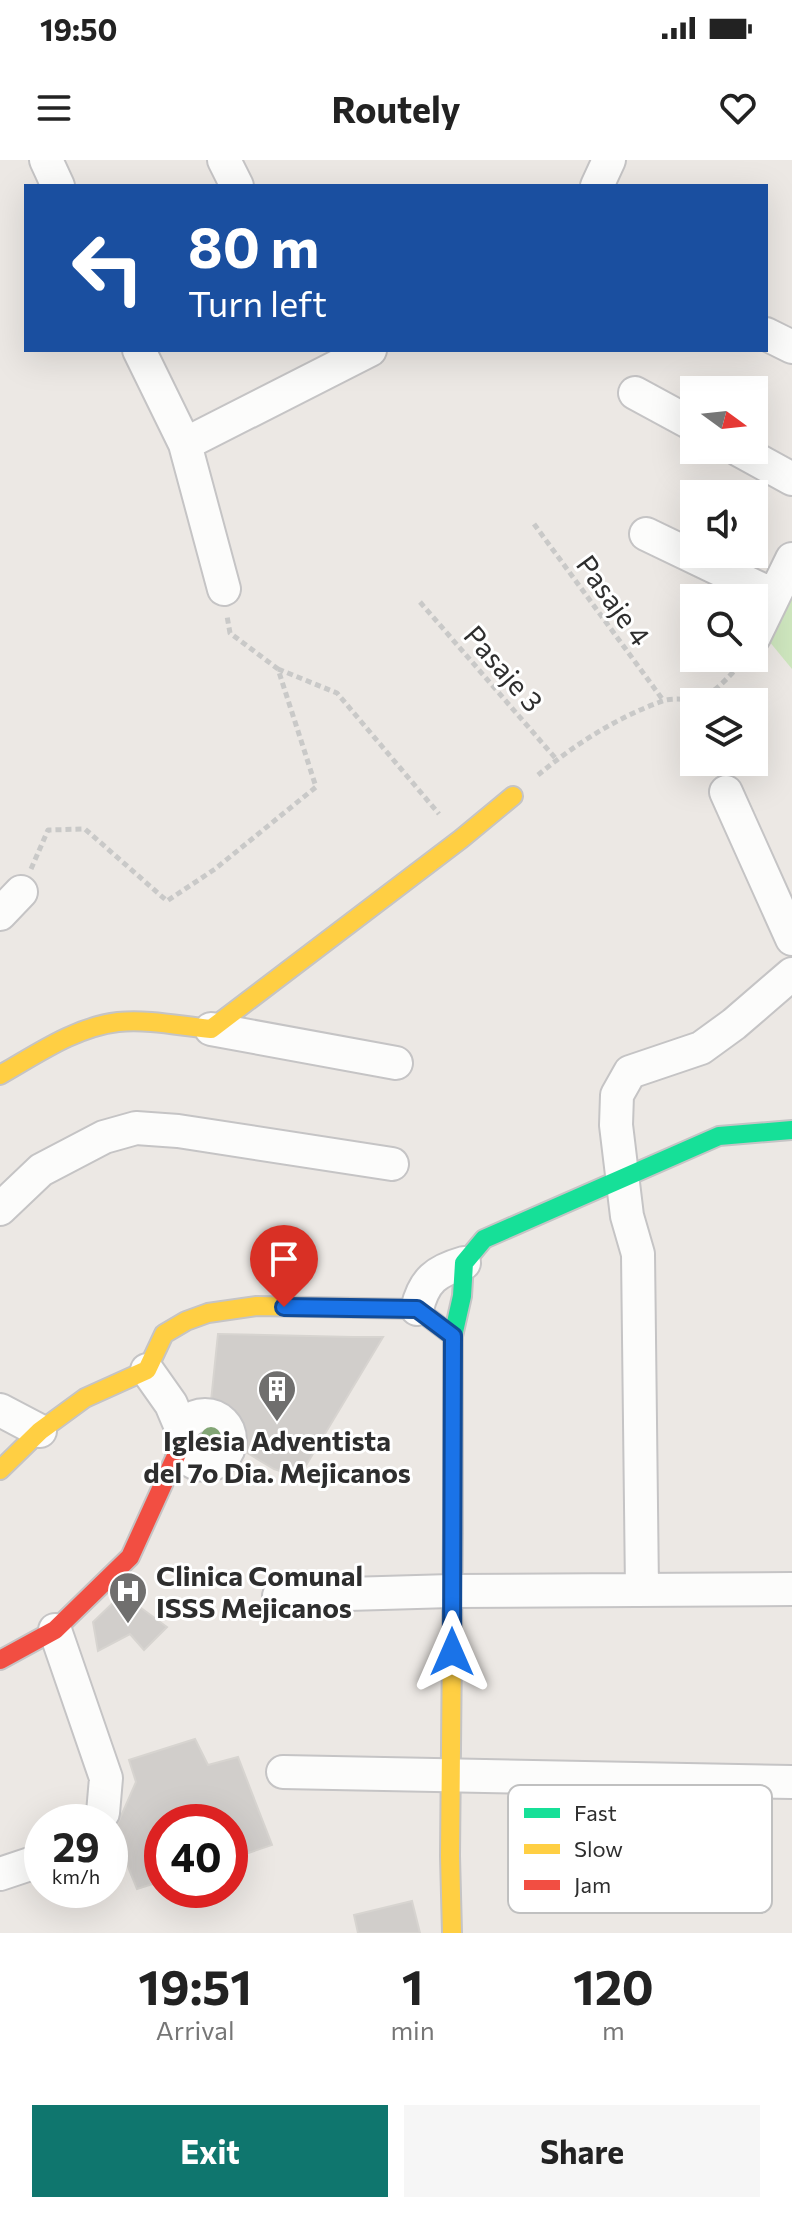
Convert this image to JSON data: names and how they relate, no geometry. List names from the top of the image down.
{
  "streets": {
    "path": ["Pasaje 4", "Pasaje 3"]
  },
  "places": {
    "building": ["Iglesia Adventista del 7o Dia. Mejicanos"],
    "hospital": ["Clinica Comunal ISSS Mejicanos"]
  },
  "legend": ["Fast", "Slow", "Jam"],
  "north": "right",
  "page": {
    "status": "19:50",
    "header": "Routely",
    "turn": ["80 m", "Turn left"],
    "speed": "29 km/h",
    "limit": "40",
    "eta": [
      "19:51",
      "Arrival",
      "1",
      "min",
      "120",
      "m"
    ],
    "buttons": ["Exit", "Share"]
  }
}
